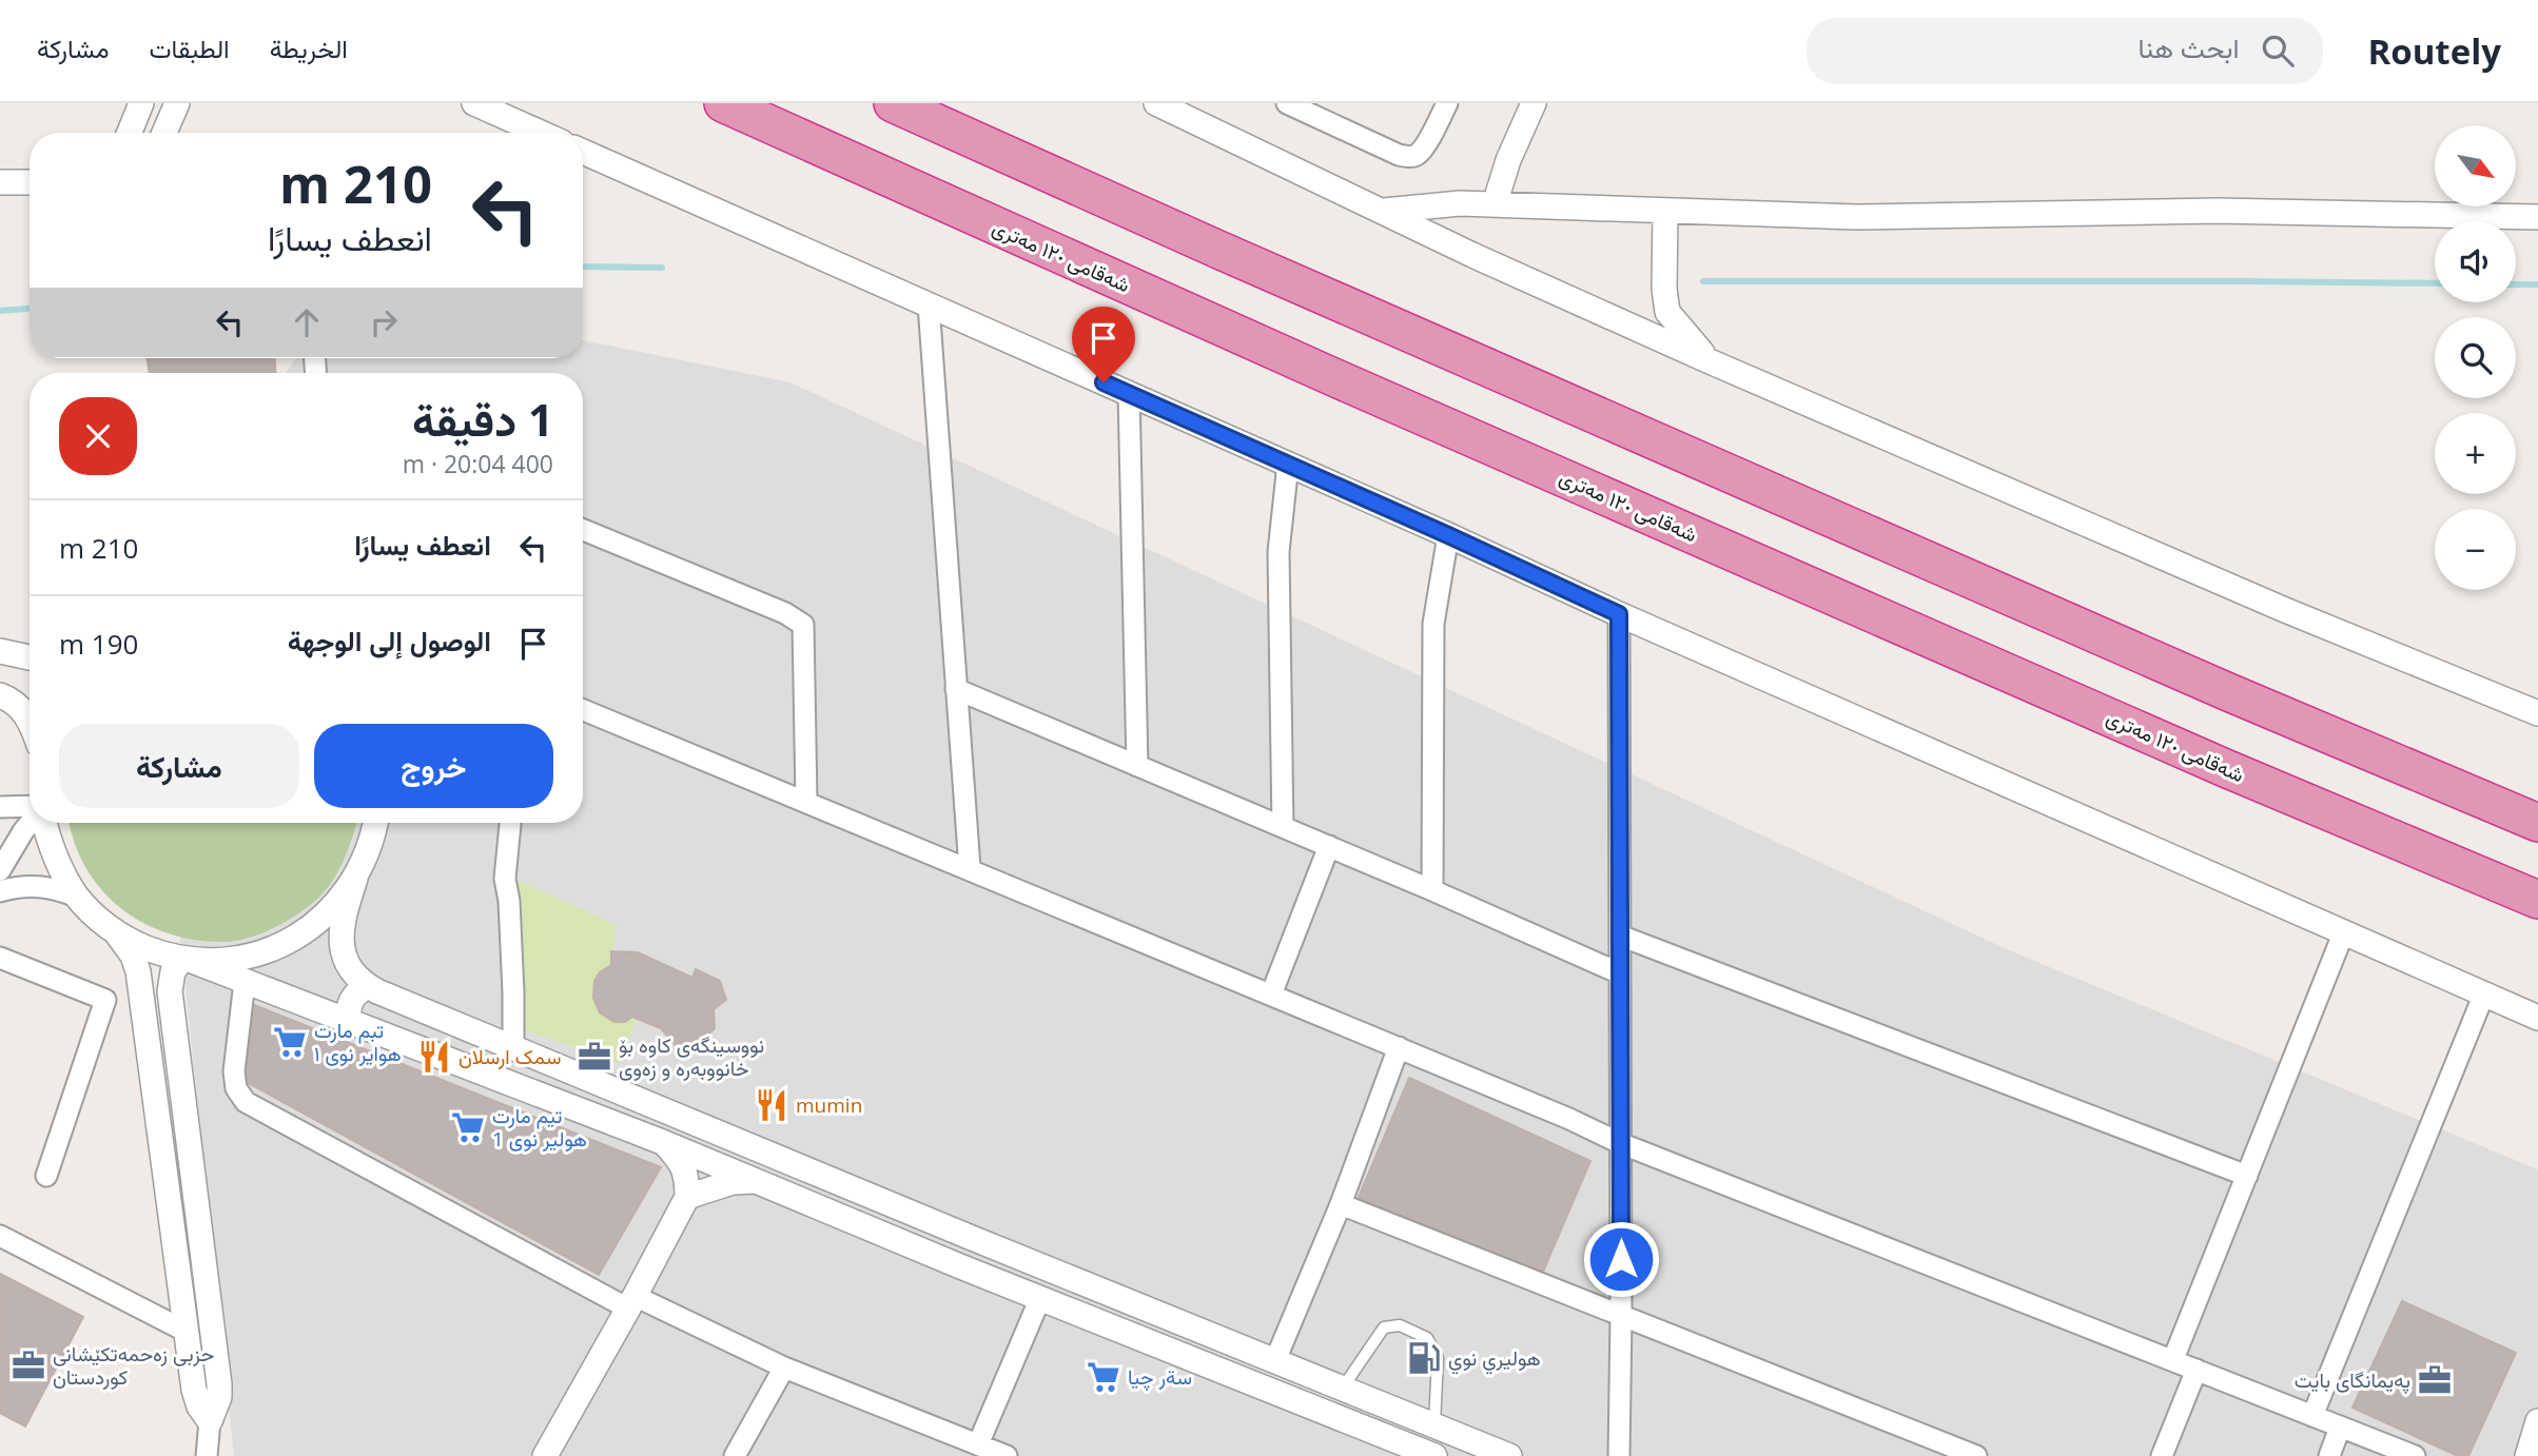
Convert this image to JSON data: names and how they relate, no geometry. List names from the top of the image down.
{
  "streets": {
    "highway": ["شەقامی ١٢٠ مەتری"]
  },
  "places": {
    "supermarket": ["تبم مارت هواير نوى ١", "تيم مارت هولير نوى 1", "سةر چيا"],
    "restaurant": ["سمک ارسلان", "mumin"],
    "office": ["نووسینگەی کاوە بۆ خانووبەرە و زەوی", "حزبی زه‌حمه‌تكێشانی كوردستان", "پەیمانگای بایت"],
    "fuel station": ["هوليري نوي"]
  },
  "north": "bottom right",
  "page": {
    "header": "Routely",
    "search": "ابحث هنا",
    "nav": ["الخريطة", "الطبقات", "مشاركة"],
    "map_buttons": ["+", "−"],
    "turn": ["210 m", "انعطف يسارًا"],
    "heading": ["1 دقيقة", "400 m · 20:04"],
    "list": [
      {
        "name": "انعطف يسارًا",
        "value": "210 m"
      },
      {
        "name": "الوصول إلى الوجهة",
        "value": "190 m"
      }
    ],
    "buttons": ["خروج", "مشاركة"]
  }
}
